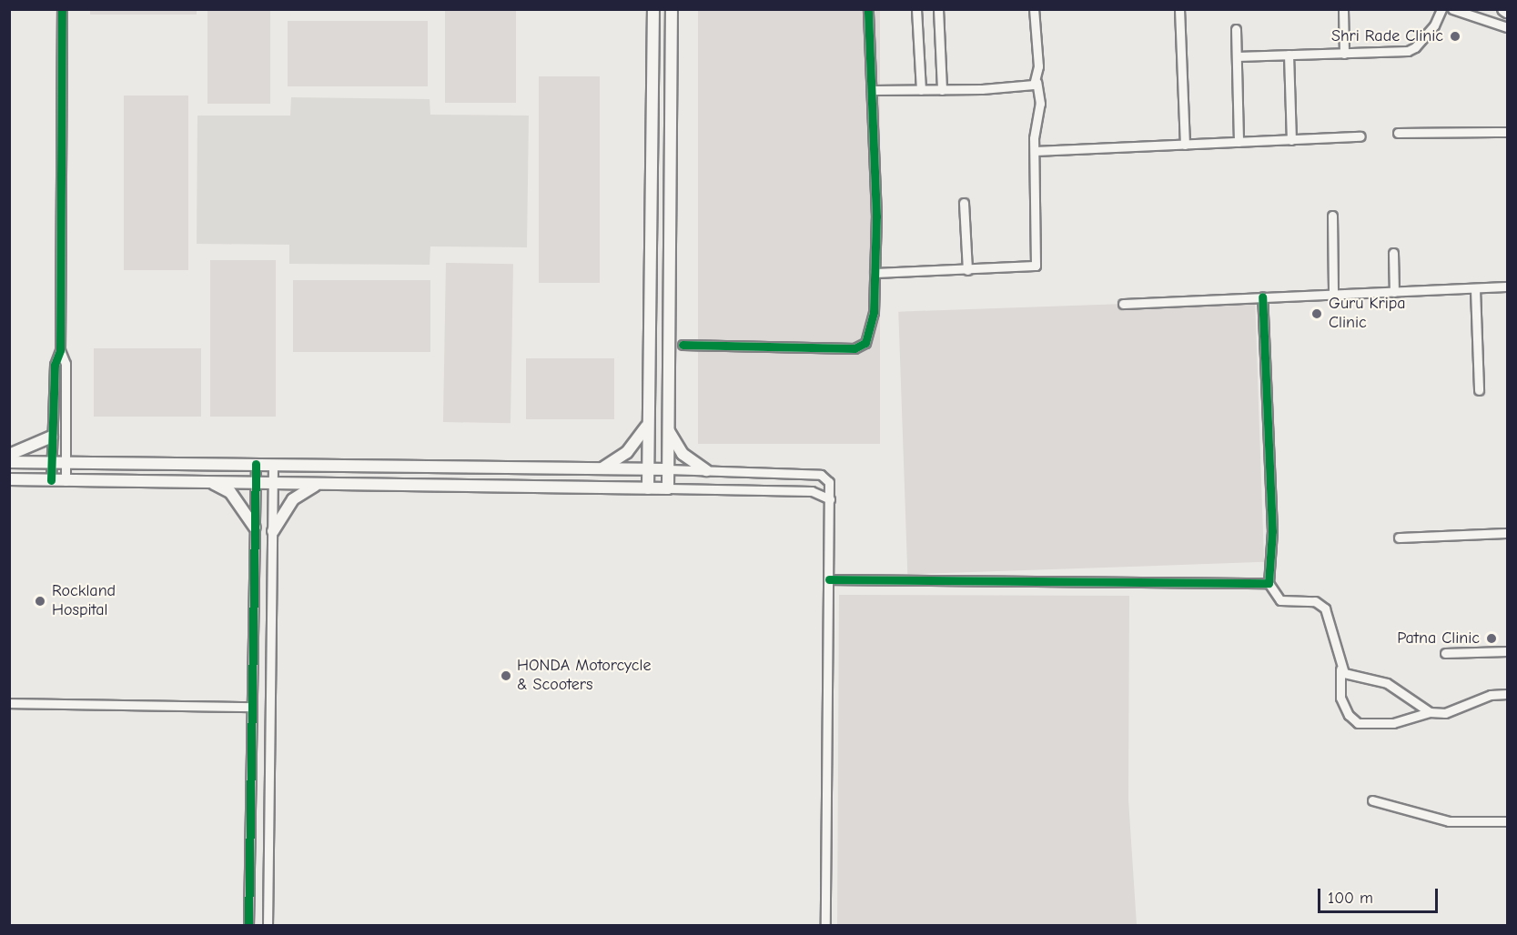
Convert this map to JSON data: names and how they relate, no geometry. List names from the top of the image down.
{
  "places": [
    "Shri Rade Clinic",
    "Guru Kripa Clinic",
    "Rockland Hospital",
    "Patna Clinic",
    "HONDA Motorcycle & Scooters"
  ],
  "scale_bar": "100 m"
}
